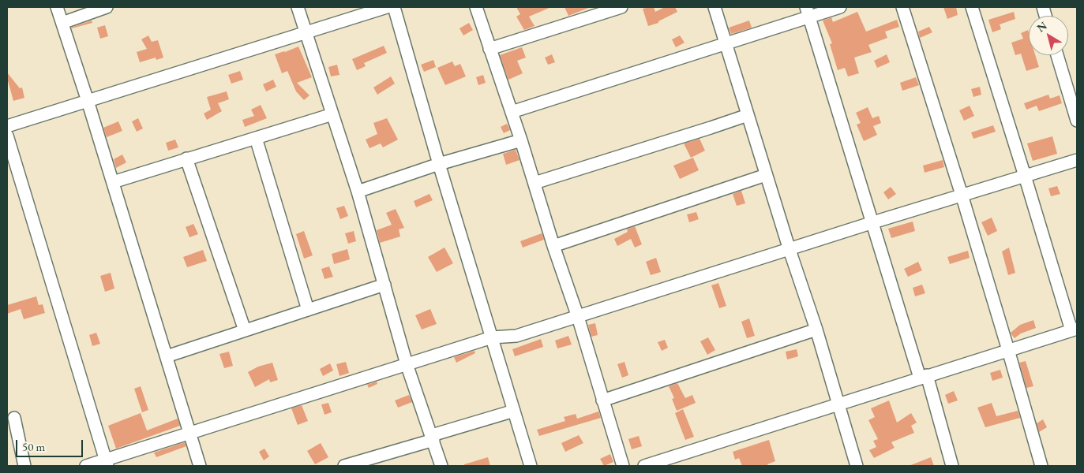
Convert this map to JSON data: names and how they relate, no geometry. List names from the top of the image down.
{
  "scale_bar": "50 m",
  "north": "top left"
}
